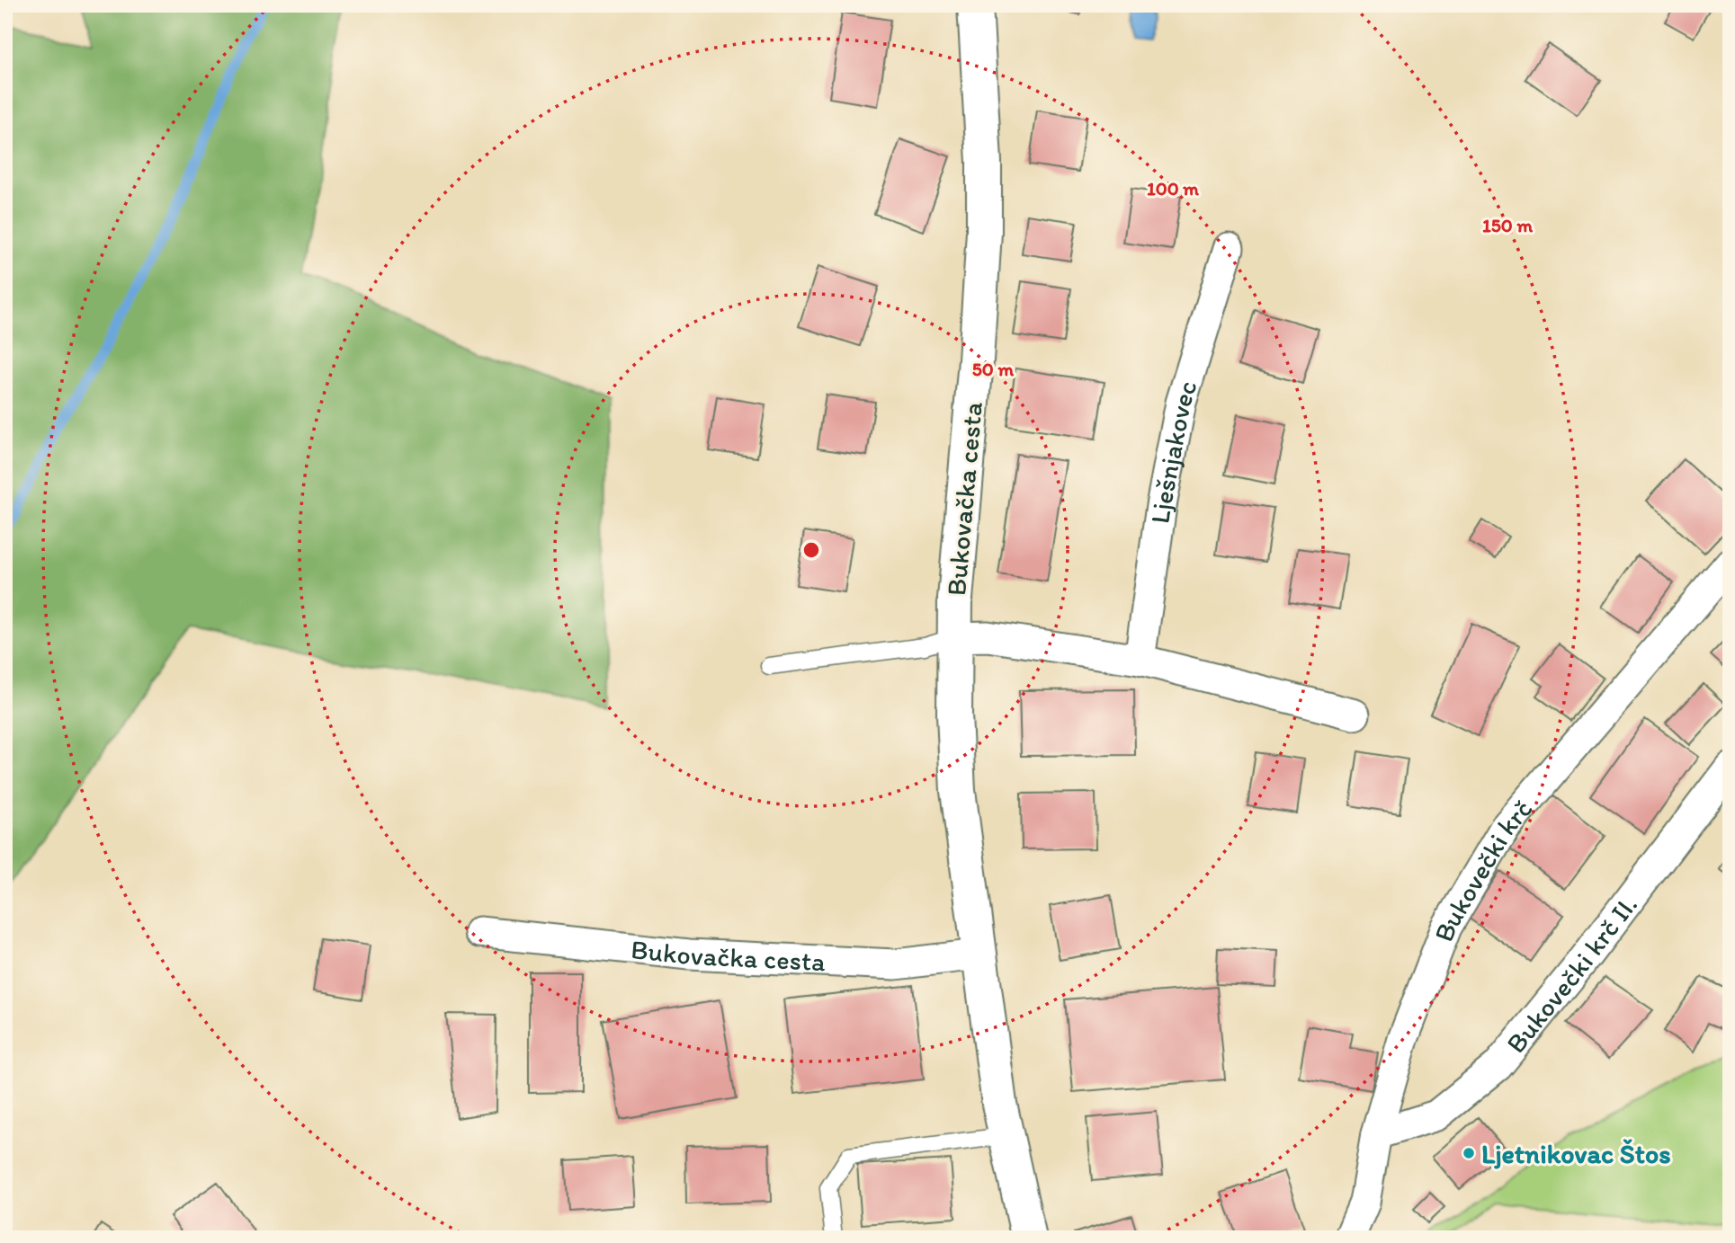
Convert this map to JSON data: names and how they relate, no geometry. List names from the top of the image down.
{
  "streets": {
    "main road": ["Bukovačka cesta"],
    "street": ["Lješnjakovec", "Bukovečki krč", "Bukovečki krč II."]
  },
  "crossings": [
    ["Bukovečki krč", "Bukovečki krč II."]
  ],
  "places": ["Ljetnikovac Štos"],
  "rings": ["100 m", "150 m", "50 m"]
}
